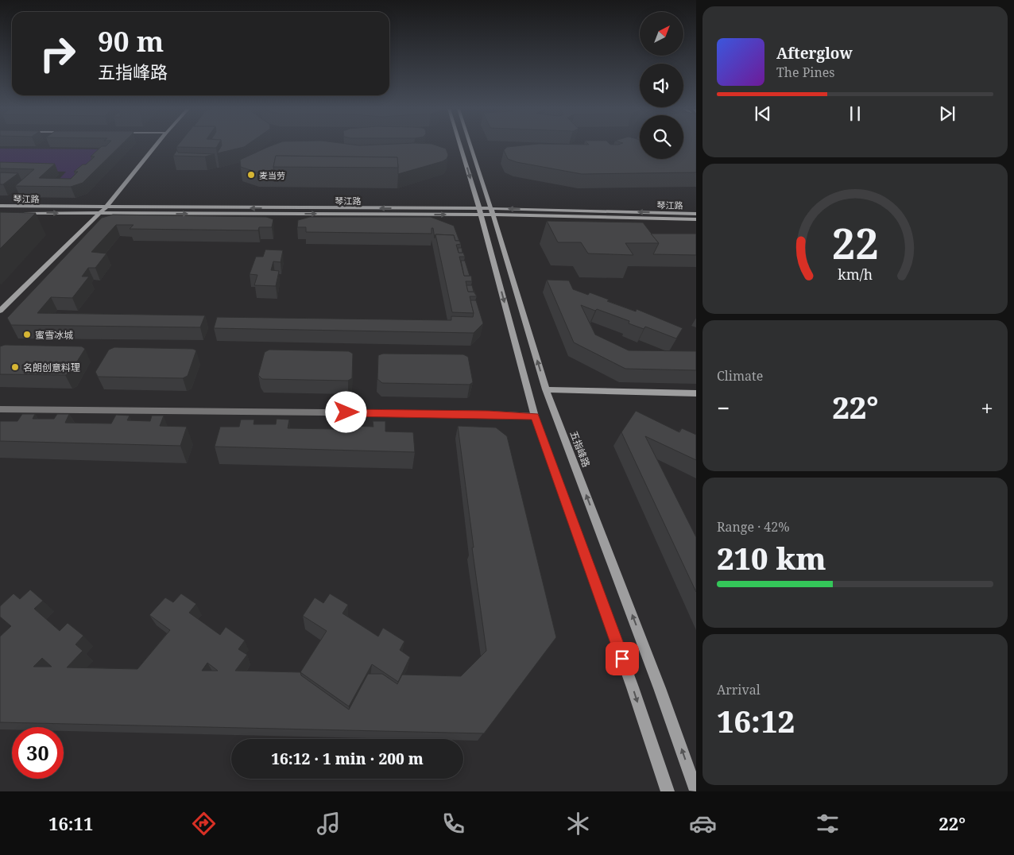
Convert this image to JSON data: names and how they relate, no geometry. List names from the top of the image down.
{
  "streets": {
    "main road": ["琴江路", "五指峰路"]
  },
  "crossings": [
    ["琴江路", "五指峰路"]
  ],
  "places": ["麦当劳", "蜜雪冰城", "名朗创意料理"],
  "north": "top right",
  "page": {
    "turn": ["90 m", "五指峰路"],
    "song": ["Afterglow", "The Pines"],
    "tile": [
      "Climate",
      ["Range · 42%", "210 km"],
      ["Arrival", "16:12"]
    ],
    "heat": ["−", "22°", "+"],
    "limit": "30",
    "trip": "16:12 · 1 min · 200 m",
    "tabs": ["16:11", "22°"],
    "gauge": ["22", "km/h"]
  }
}
